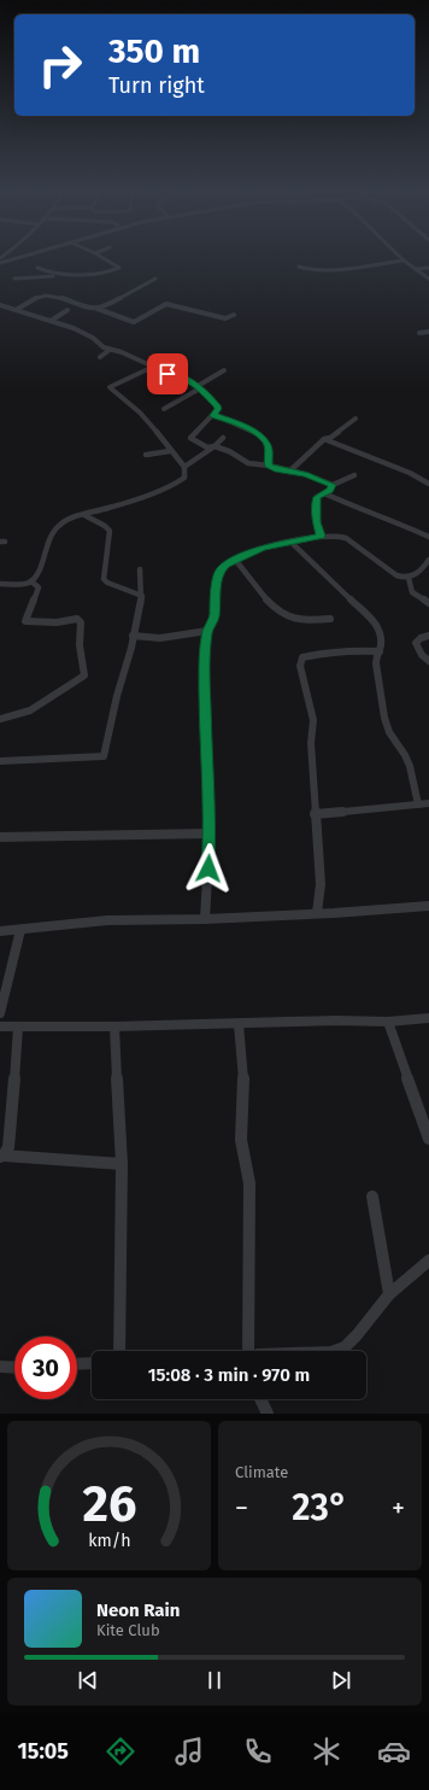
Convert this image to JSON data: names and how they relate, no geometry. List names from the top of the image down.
{
  "page": {
    "turn": ["350 m", "Turn right"],
    "limit": "30",
    "trip": "15:08 · 3 min · 970 m",
    "tile": "Climate",
    "heat": ["−", "23°", "+"],
    "song": ["Neon Rain", "Kite Club"],
    "tabs": "15:05",
    "gauge": ["26", "km/h"]
  }
}
